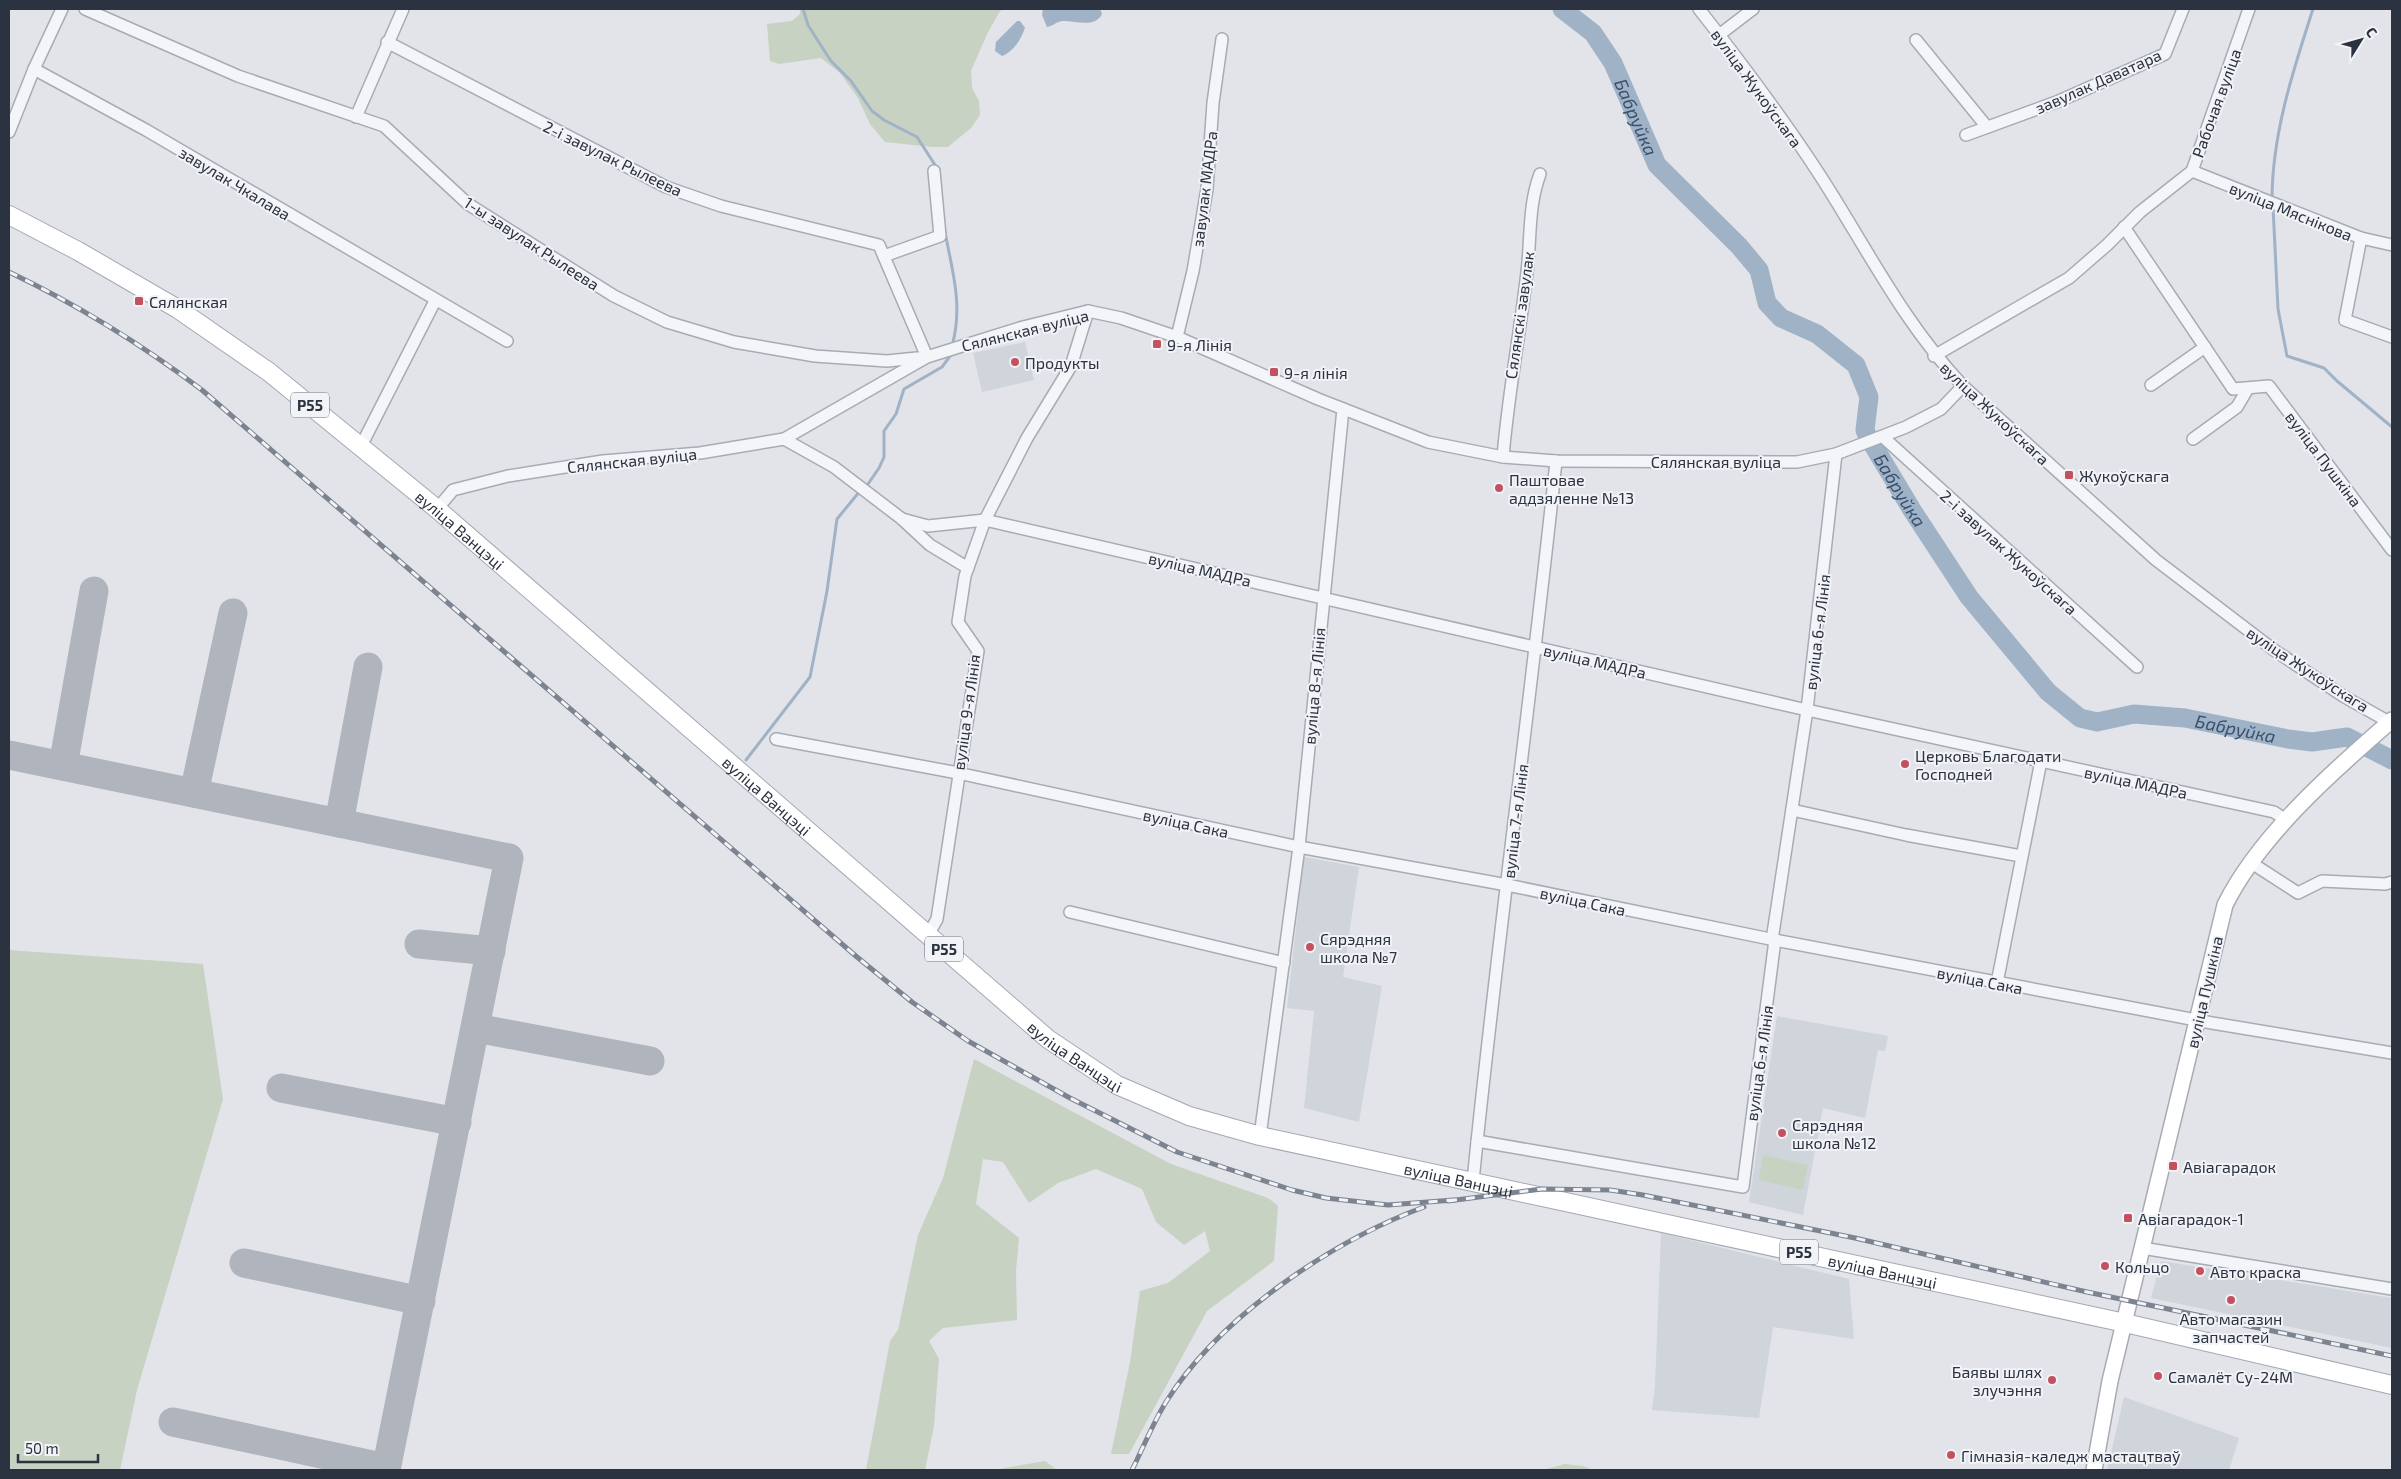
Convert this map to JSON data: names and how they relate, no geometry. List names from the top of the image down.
{
  "streets": {
    "main road": ["Р55", "вуліца Пушкіна", "вуліца Ванцэці"],
    "street": [
      "завулак Даватара",
      "вуліца Жукоўскага",
      "Рабочая вуліца",
      "2-і завулак Рылеева",
      "завулак Чкалава",
      "завулак МАДРа",
      "вуліца Мяснікова",
      "1-ы завулак Рылеева",
      "Сялянскі завулак",
      "Сялянская вуліца",
      "2-і завулак Жукоўскага",
      "вуліца МАДРа",
      "вуліца 6-я Лінія",
      "вуліца 8-я Лінія",
      "вуліца 9-я Лінія",
      "вуліца 7-я Лінія",
      "вуліца Сака"
    ]
  },
  "crossings": [
    ["вуліца Жукоўскага", "Рабочая вуліца"],
    ["вуліца Жукоўскага", "Сялянская вуліца"],
    ["вуліца Жукоўскага", "вуліца Пушкіна"],
    ["Рабочая вуліца", "вуліца Мяснікова"],
    ["2-і завулак Рылеева", "1-ы завулак Рылеева"],
    ["2-і завулак Рылеева", "Сялянская вуліца"],
    ["завулак МАДРа", "Сялянская вуліца"],
    ["1-ы завулак Рылеева", "Сялянская вуліца"],
    ["Сялянскі завулак", "Сялянская вуліца"],
    ["Сялянская вуліца", "вуліца Ванцэці"],
    ["Сялянская вуліца", "2-і завулак Жукоўскага"],
    ["Сялянская вуліца", "вуліца МАДРа"],
    ["Сялянская вуліца", "вуліца 6-я Лінія"],
    ["Сялянская вуліца", "вуліца 8-я Лінія"],
    ["Сялянская вуліца", "вуліца 9-я Лінія"],
    ["Сялянская вуліца", "вуліца 7-я Лінія"],
    ["вуліца Пушкіна", "вуліца Ванцэці"],
    ["вуліца Пушкіна", "вуліца МАДРа"],
    ["вуліца Пушкіна", "вуліца Сака"],
    ["вуліца Ванцэці", "вуліца 8-я Лінія"],
    ["вуліца Ванцэці", "вуліца 9-я Лінія"],
    ["вуліца Ванцэці", "вуліца 7-я Лінія"],
    ["вуліца МАДРа", "вуліца 6-я Лінія"],
    ["вуліца МАДРа", "вуліца 8-я Лінія"],
    ["вуліца МАДРа", "вуліца 9-я Лінія"],
    ["вуліца МАДРа", "вуліца 7-я Лінія"],
    ["вуліца 6-я Лінія", "вуліца 7-я Лінія"],
    ["вуліца 6-я Лінія", "вуліца Сака"],
    ["вуліца 8-я Лінія", "вуліца Сака"],
    ["вуліца 9-я Лінія", "вуліца Сака"],
    ["вуліца 7-я Лінія", "вуліца Сака"]
  ],
  "water": ["Бабруйка"],
  "places": {
    "transit": [
      "Сялянская",
      "9-я Лінія",
      "9-я лінія",
      "Жукоўскага",
      "Авіагарадок",
      "Авіагарадок-1"
    ],
    "other": [
      "Продукты",
      "Паштовае аддзяленне №13",
      "Церковь Благодати Господней",
      "Сярэдняя школа №7",
      "Сярэдняя школа №12",
      "Кольцо",
      "Авто краска",
      "Авто магазин запчастей",
      "Самалёт Су-24М",
      "Баявы шлях злучэння",
      "Гімназія-каледж мастацтваў"
    ]
  },
  "scale_bar": "50 m",
  "north": "top right"
}
